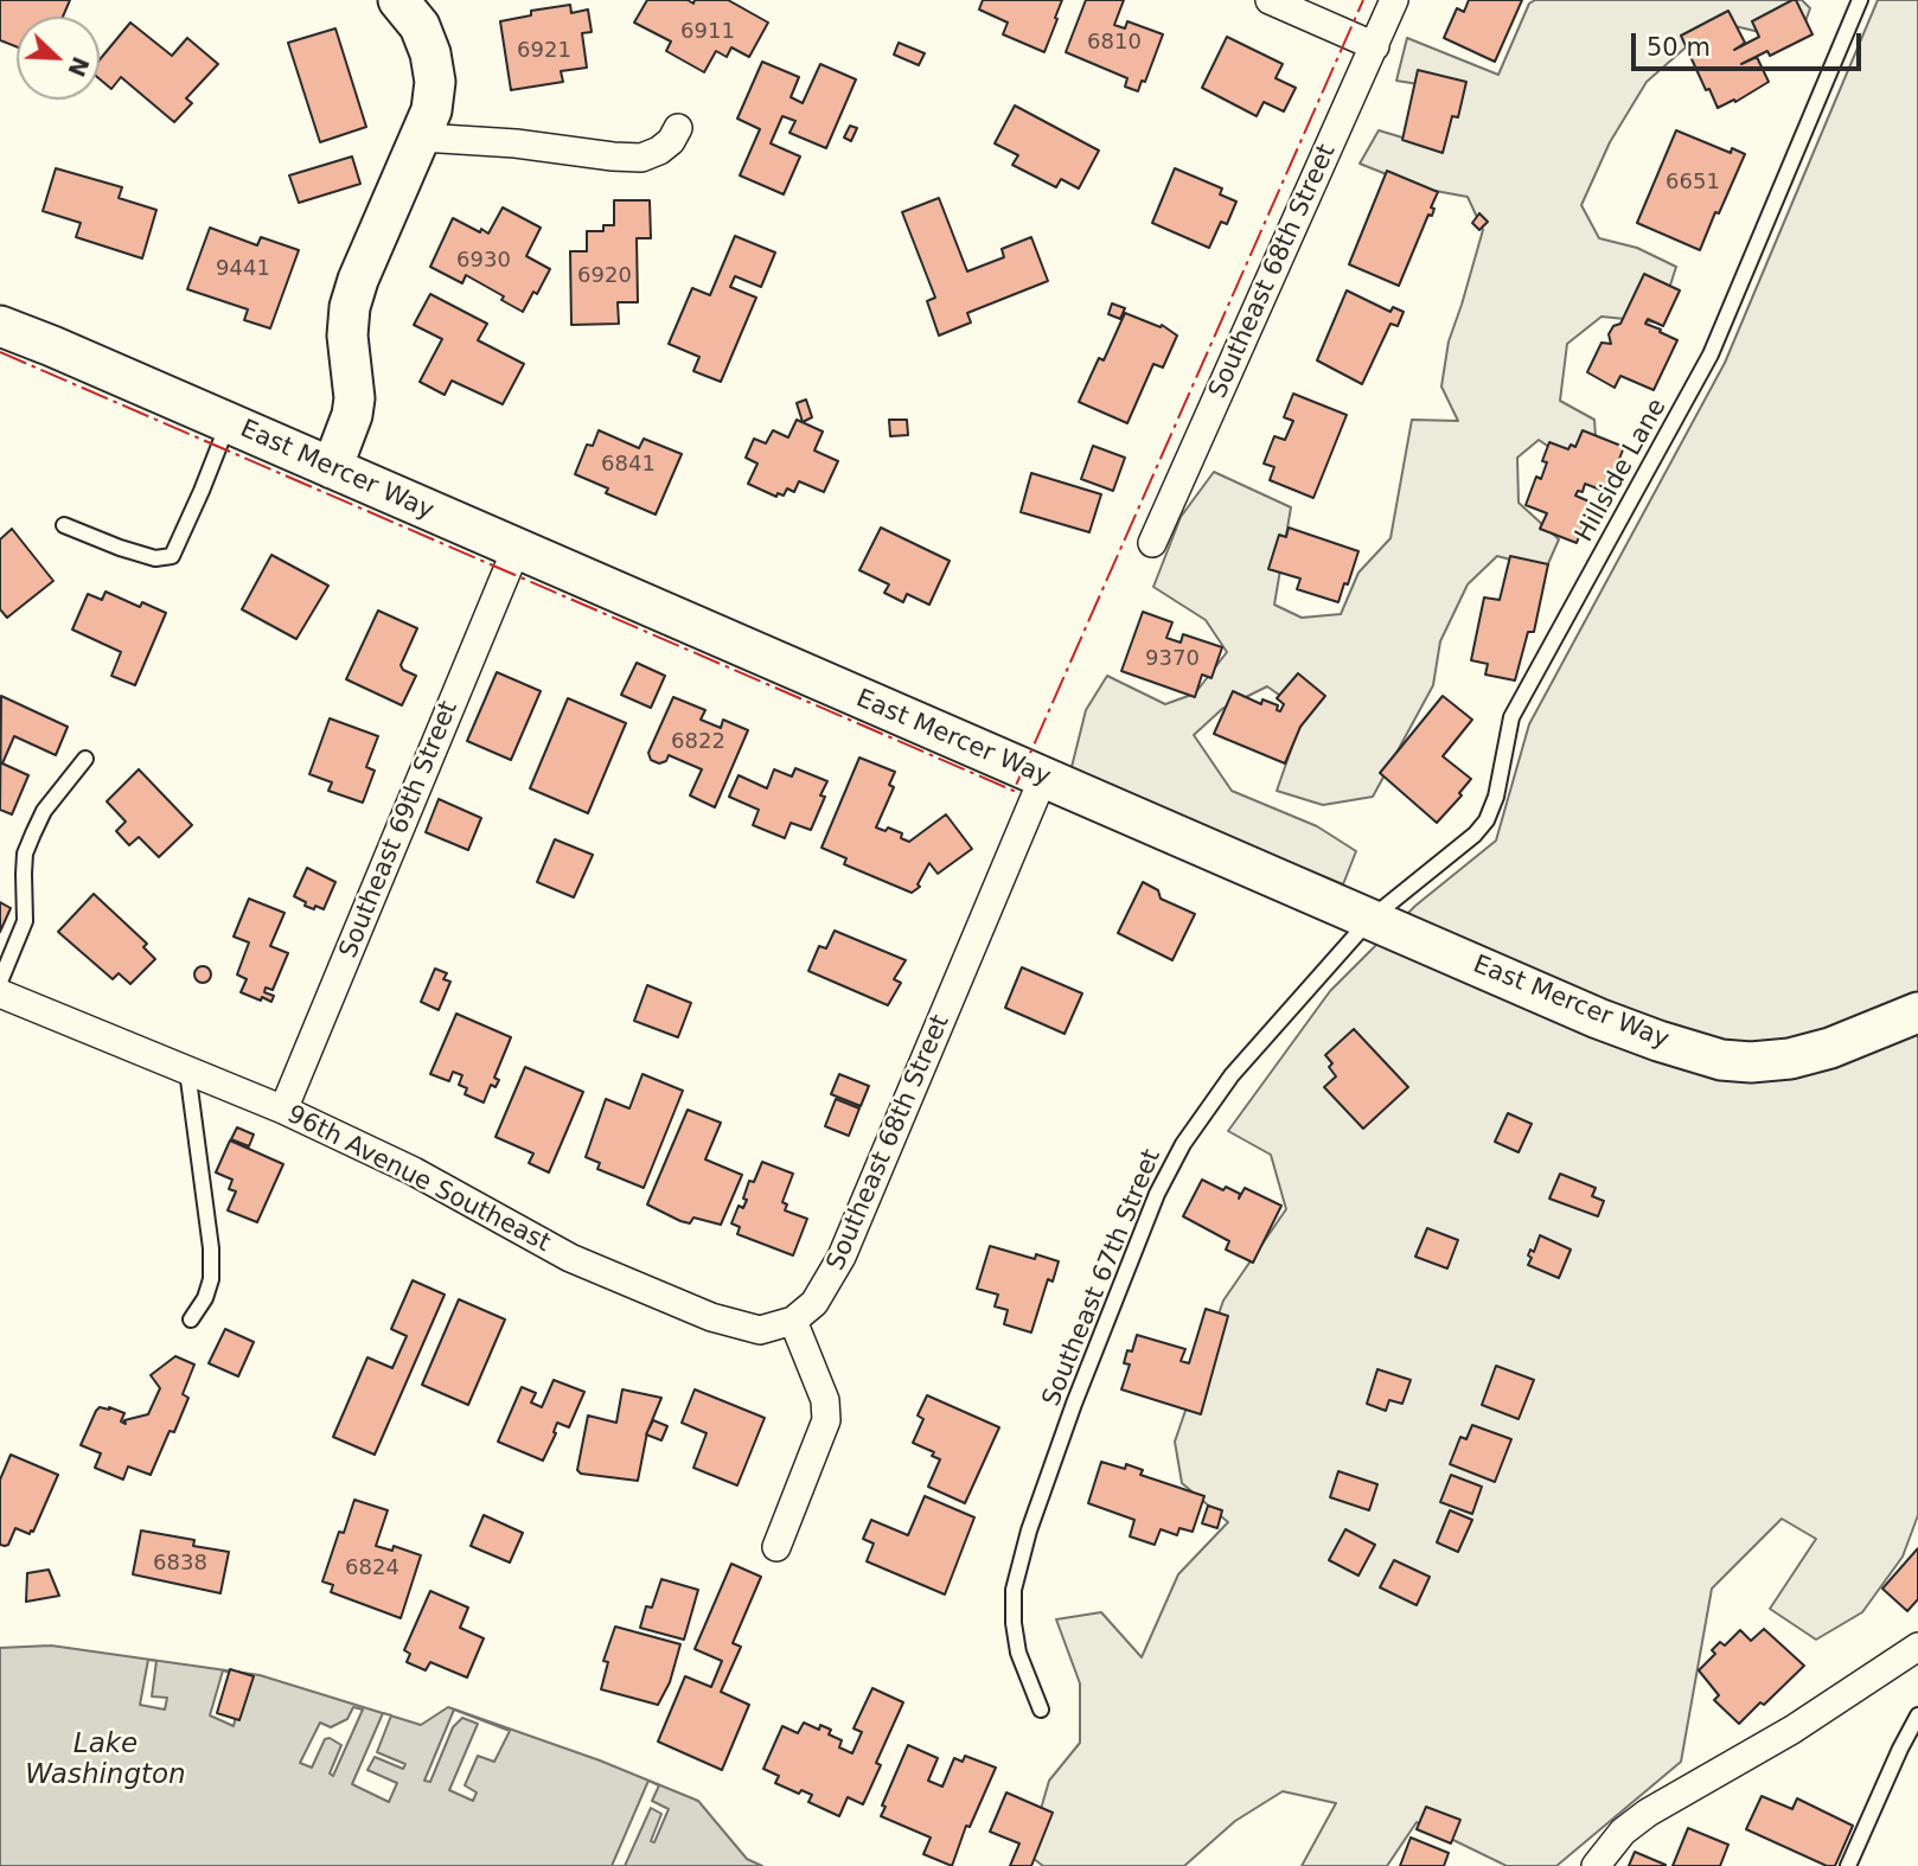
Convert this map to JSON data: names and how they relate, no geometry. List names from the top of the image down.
{
  "streets": {
    "street": [
      "Southeast 68th Street",
      "East Mercer Way",
      "Southeast 69th Street",
      "96th Avenue Southeast"
    ],
    "lane": ["Hillside Lane", "Southeast 67th Street"]
  },
  "crossings": [
    ["Southeast 68th Street", "East Mercer Way"],
    ["Southeast 68th Street", "96th Avenue Southeast"],
    ["East Mercer Way", "Hillside Lane"],
    ["East Mercer Way", "Southeast 69th Street"],
    ["East Mercer Way", "Southeast 67th Street"],
    ["Hillside Lane", "Southeast 67th Street"],
    ["Southeast 69th Street", "96th Avenue Southeast"]
  ],
  "water": ["Lake Washington"],
  "house_numbers": [
    "6911",
    "6810",
    "6921",
    "6651",
    "6930",
    "9441",
    "6920",
    "6841",
    "9370",
    "6822",
    "6838",
    "6824"
  ],
  "scale_bar": "50 m",
  "north": "bottom right"
}
